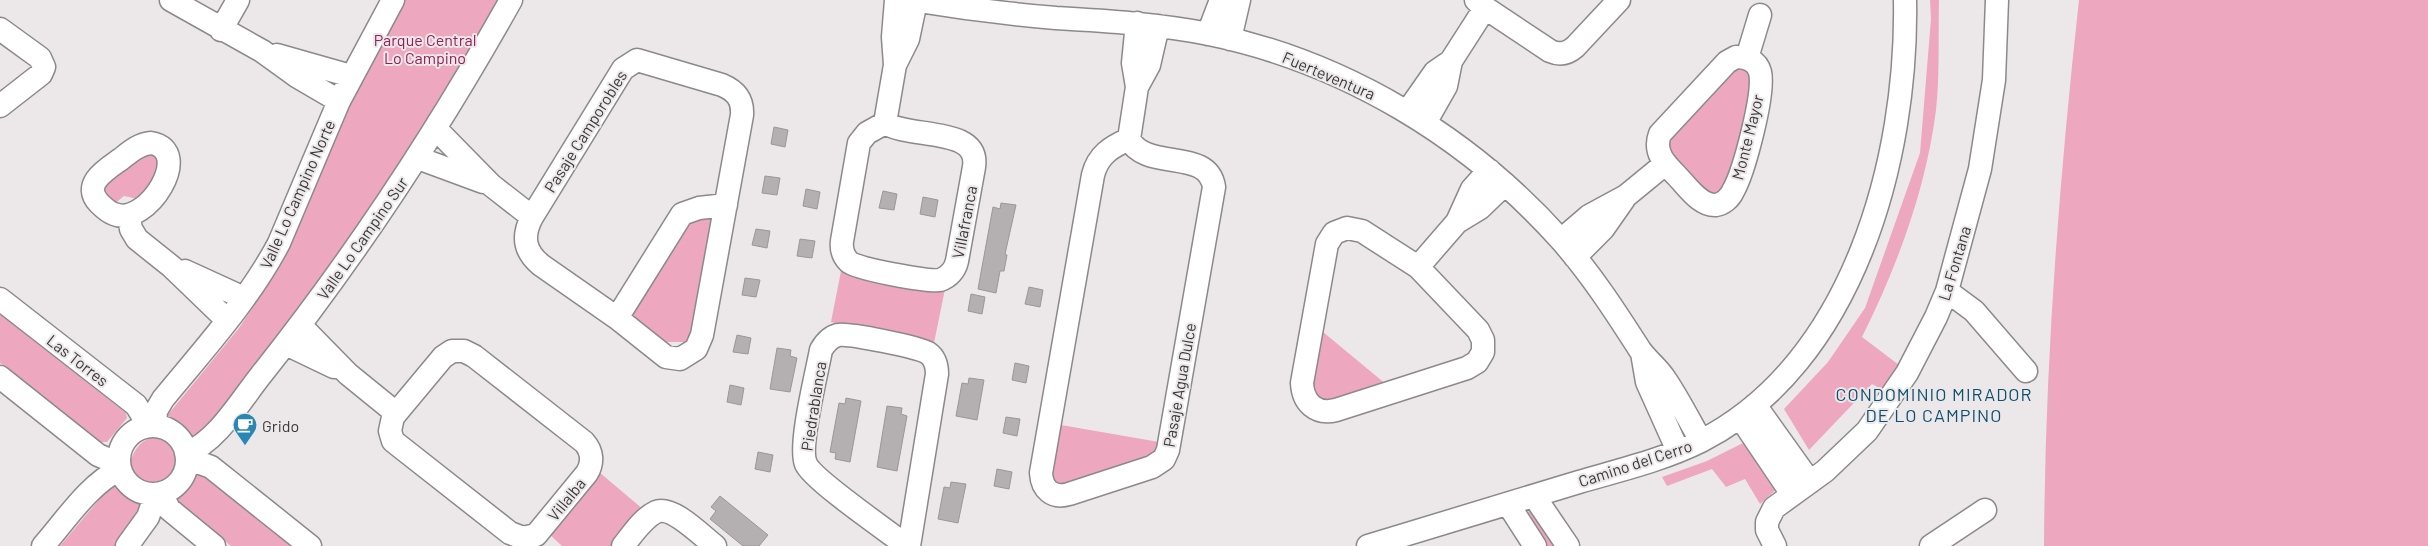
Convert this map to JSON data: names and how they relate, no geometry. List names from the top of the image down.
{
  "streets": {
    "street": [
      "Fuerteventura",
      "Pasaje Camporobles",
      "Monte Mayor",
      "Valle Lo Campino Norte",
      "Villafranca",
      "Valle Lo Campino Sur",
      "La Fontana",
      "Las Torres",
      "Pasaje Agua Dulce",
      "Piedrablanca",
      "Camino del Cerro",
      "Villalba"
    ]
  },
  "crossings": [
    ["Fuerteventura", "Camino del Cerro"],
    ["Valle Lo Campino Norte", "Valle Lo Campino Sur"],
    ["Valle Lo Campino Norte", "Las Torres"],
    ["Valle Lo Campino Sur", "Las Torres"]
  ],
  "districts": ["CONDOMINIO MIRADOR DE LO CAMPINO"],
  "parks": ["Parque Central Lo Campino"],
  "places": {
    "cafe": ["Grido"]
  }
}
